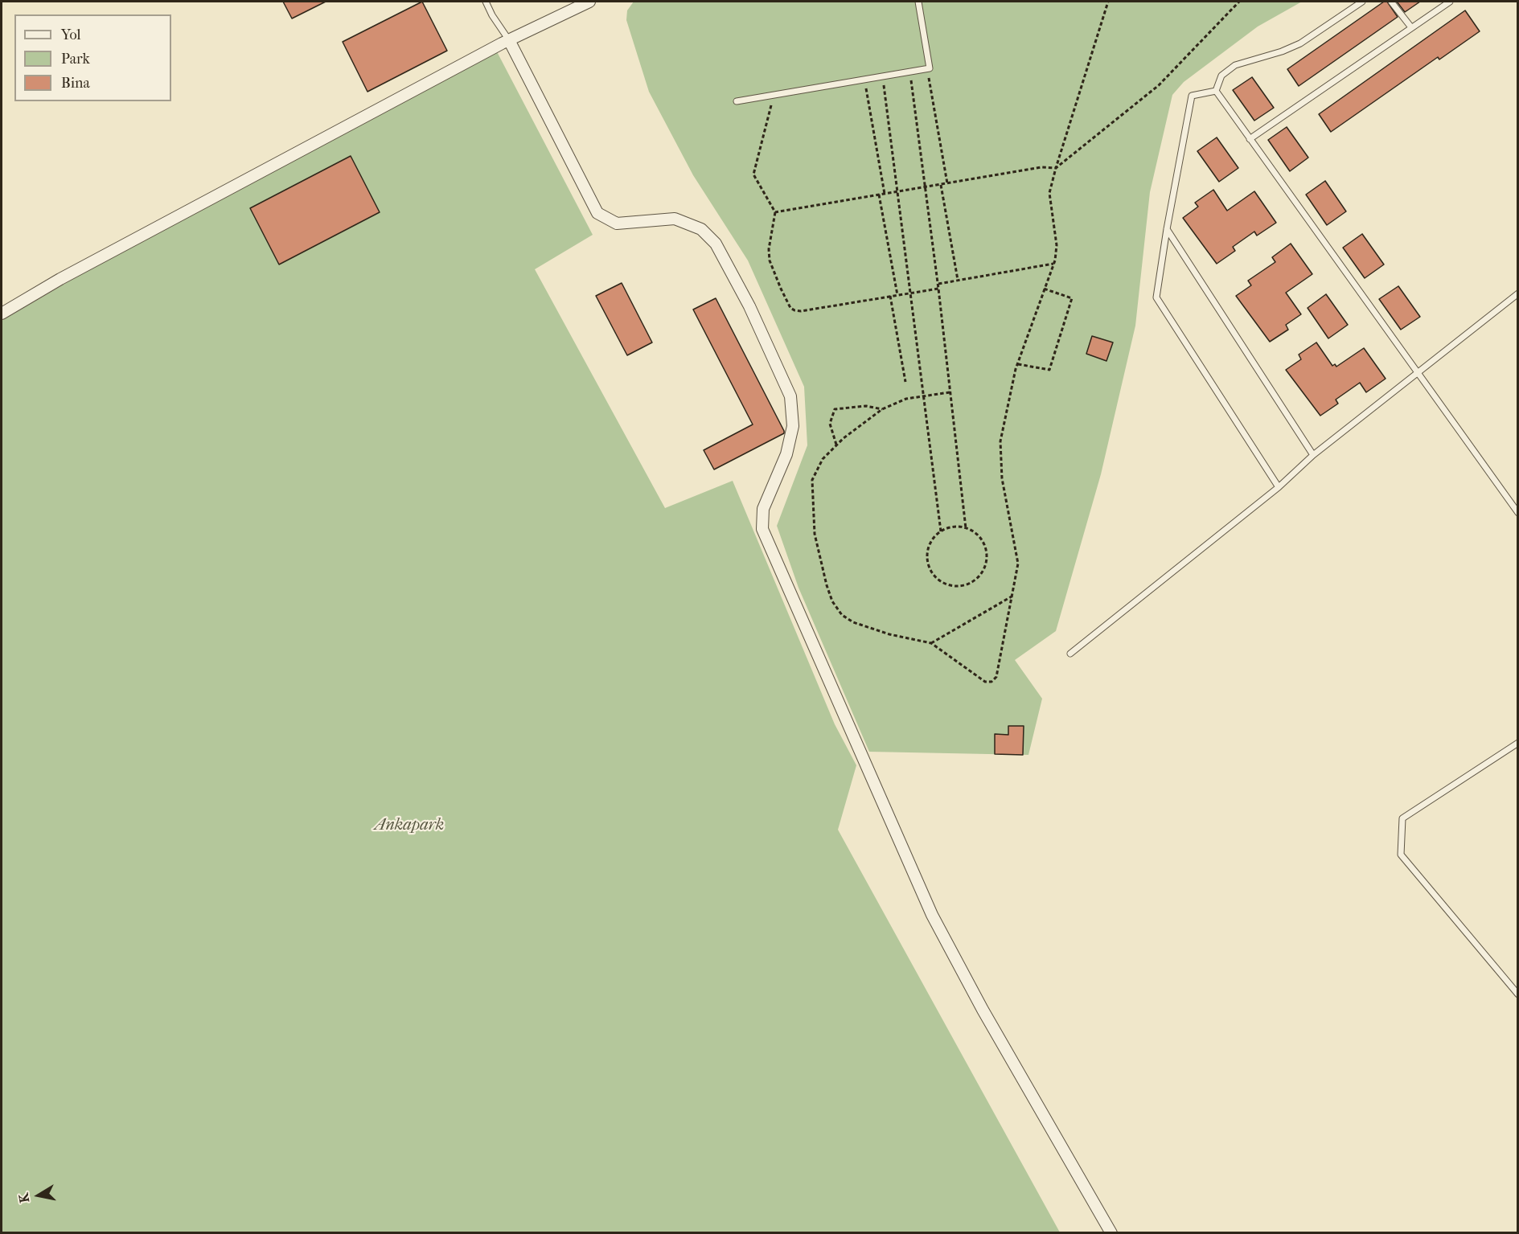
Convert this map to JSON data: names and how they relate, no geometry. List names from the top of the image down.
{
  "parks": ["Ankapark"],
  "legend": ["Yol", "Park", "Bina"],
  "north": "left"
}
